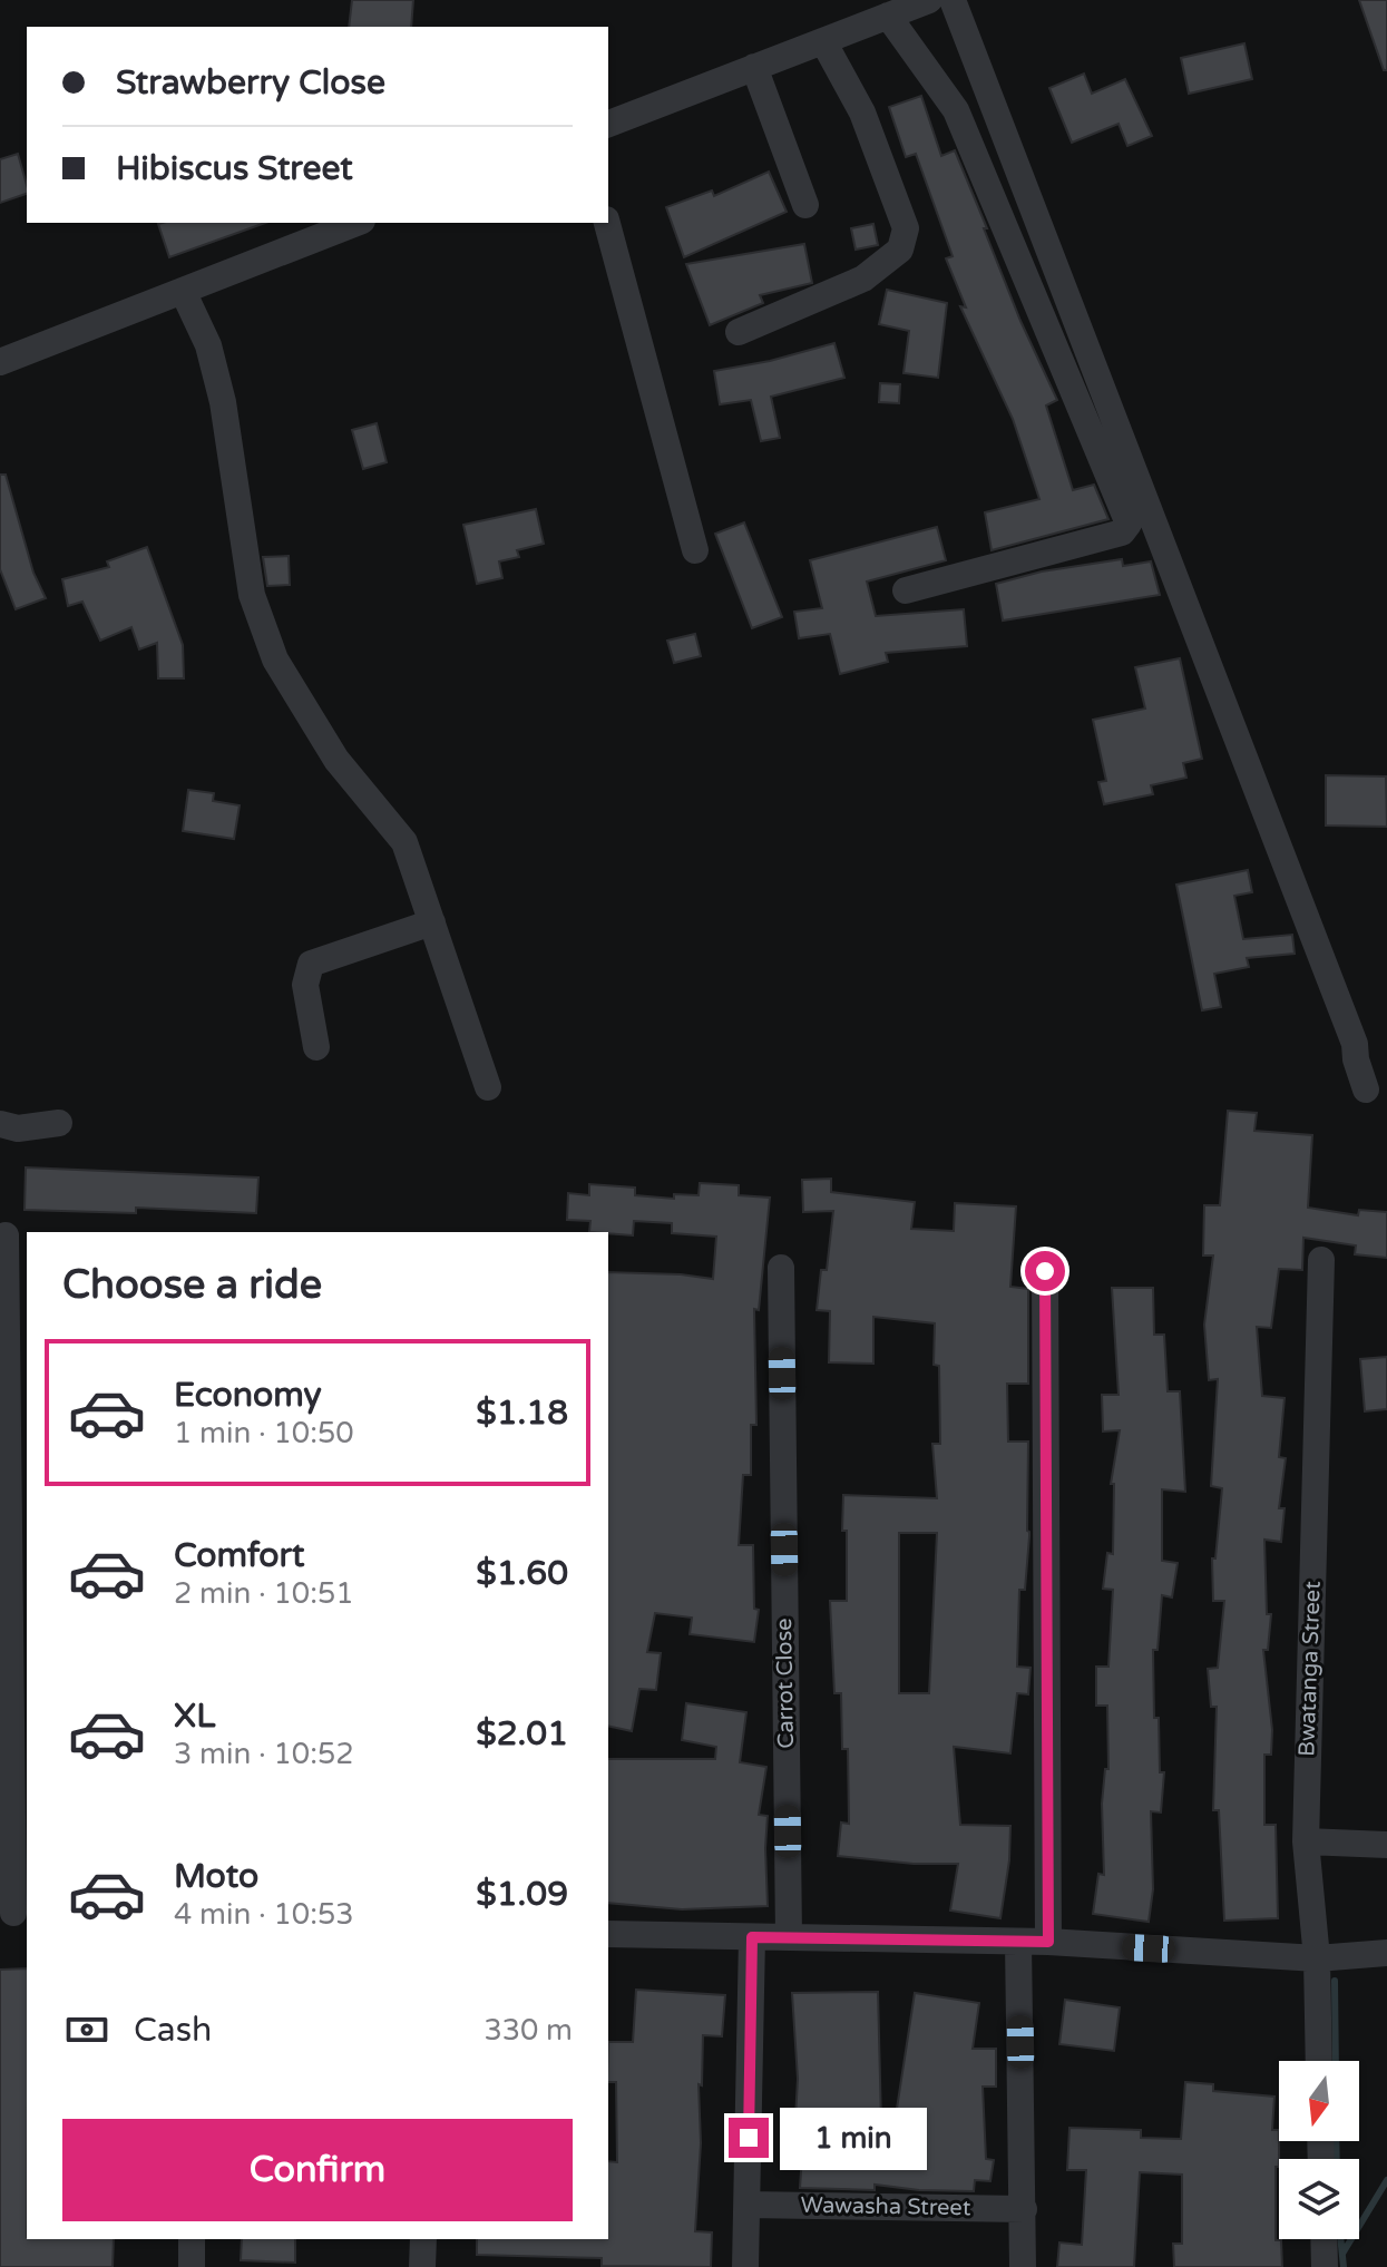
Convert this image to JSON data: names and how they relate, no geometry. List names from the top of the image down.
{
  "streets": {
    "street": ["Bwatanga Street", "Carrot Close", "Wawasha Street"]
  },
  "north": "bottom",
  "page": {
    "banner": ["Strawberry Close", "Hibiscus Street"],
    "heading": "Choose a ride",
    "list": [
      {
        "name": "Economy",
        "note": "1 min · 10:50",
        "value": "$1.18"
      },
      {
        "name": "Comfort",
        "note": "2 min · 10:51",
        "value": "$1.60"
      },
      {
        "name": "XL",
        "note": "3 min · 10:52",
        "value": "$2.01"
      },
      {
        "name": "Moto",
        "note": "4 min · 10:53",
        "value": "$1.09"
      }
    ],
    "pay": ["Cash", "330 m"],
    "buttons": "Confirm",
    "bubble": "1 min"
  }
}
